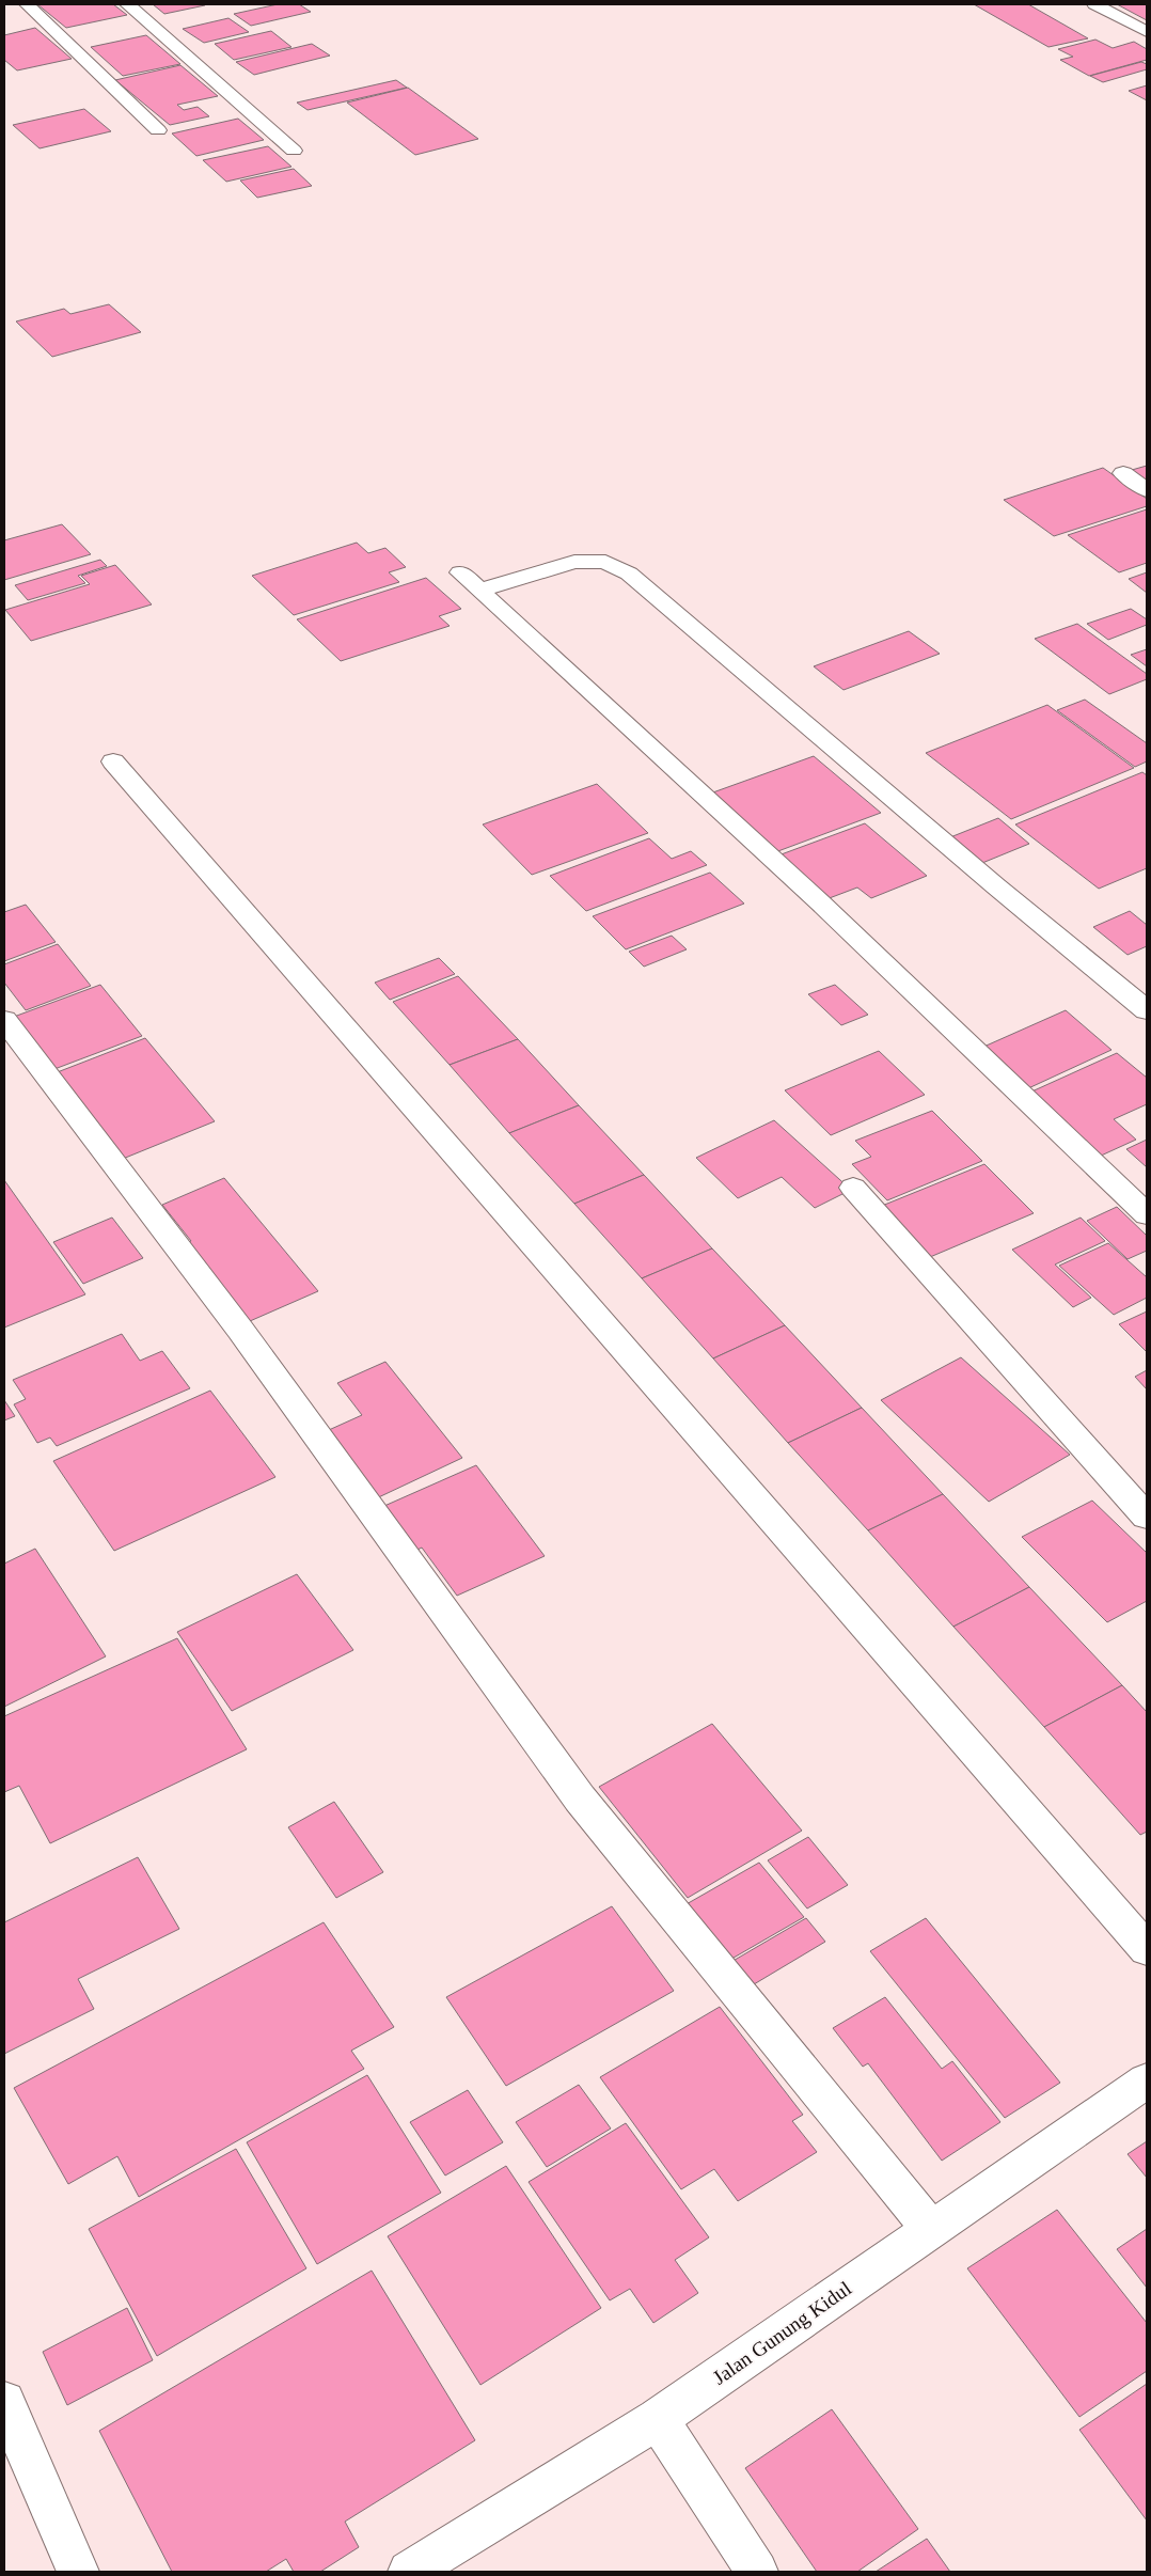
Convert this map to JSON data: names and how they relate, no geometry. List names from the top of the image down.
{
  "streets": {
    "street": ["Jalan Gunung Kidul"]
  }
}
